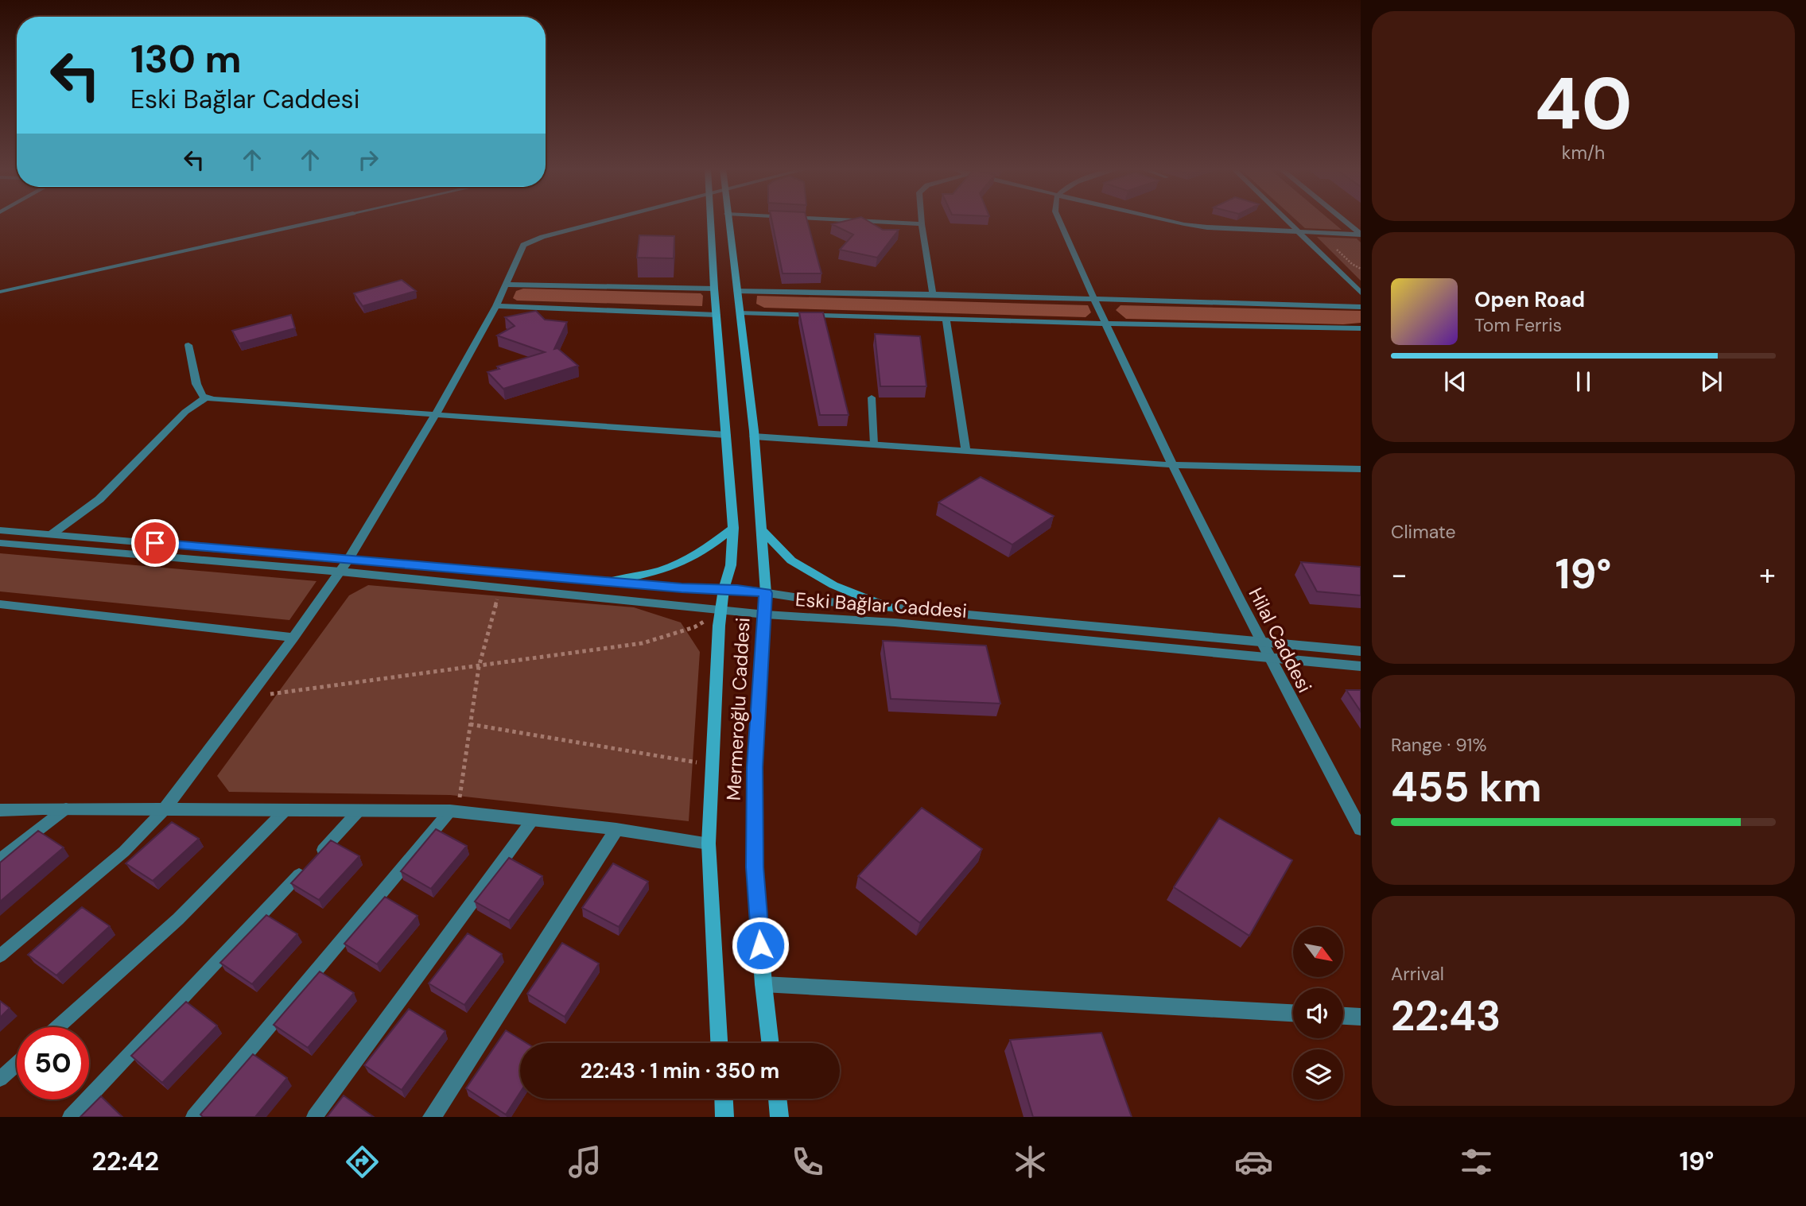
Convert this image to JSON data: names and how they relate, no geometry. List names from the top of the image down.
{
  "streets": {
    "main road": ["Mermeroğlu Caddesi"],
    "street": ["Eski Bağlar Caddesi", "Hilal Caddesi"]
  },
  "crossings": [
    ["Eski Bağlar Caddesi", "Hilal Caddesi"],
    ["Eski Bağlar Caddesi", "Mermeroğlu Caddesi"]
  ],
  "north": "bottom right",
  "page": {
    "tile": [
      ["40", "km/h"],
      "Climate",
      ["Range · 91%", "455 km"],
      ["Arrival", "22:43"]
    ],
    "turn": ["130 m", "Eski Bağlar Caddesi"],
    "song": ["Open Road", "Tom Ferris"],
    "heat": ["−", "19°", "+"],
    "limit": "50",
    "trip": "22:43 · 1 min · 350 m",
    "tabs": ["22:42", "19°"]
  }
}
